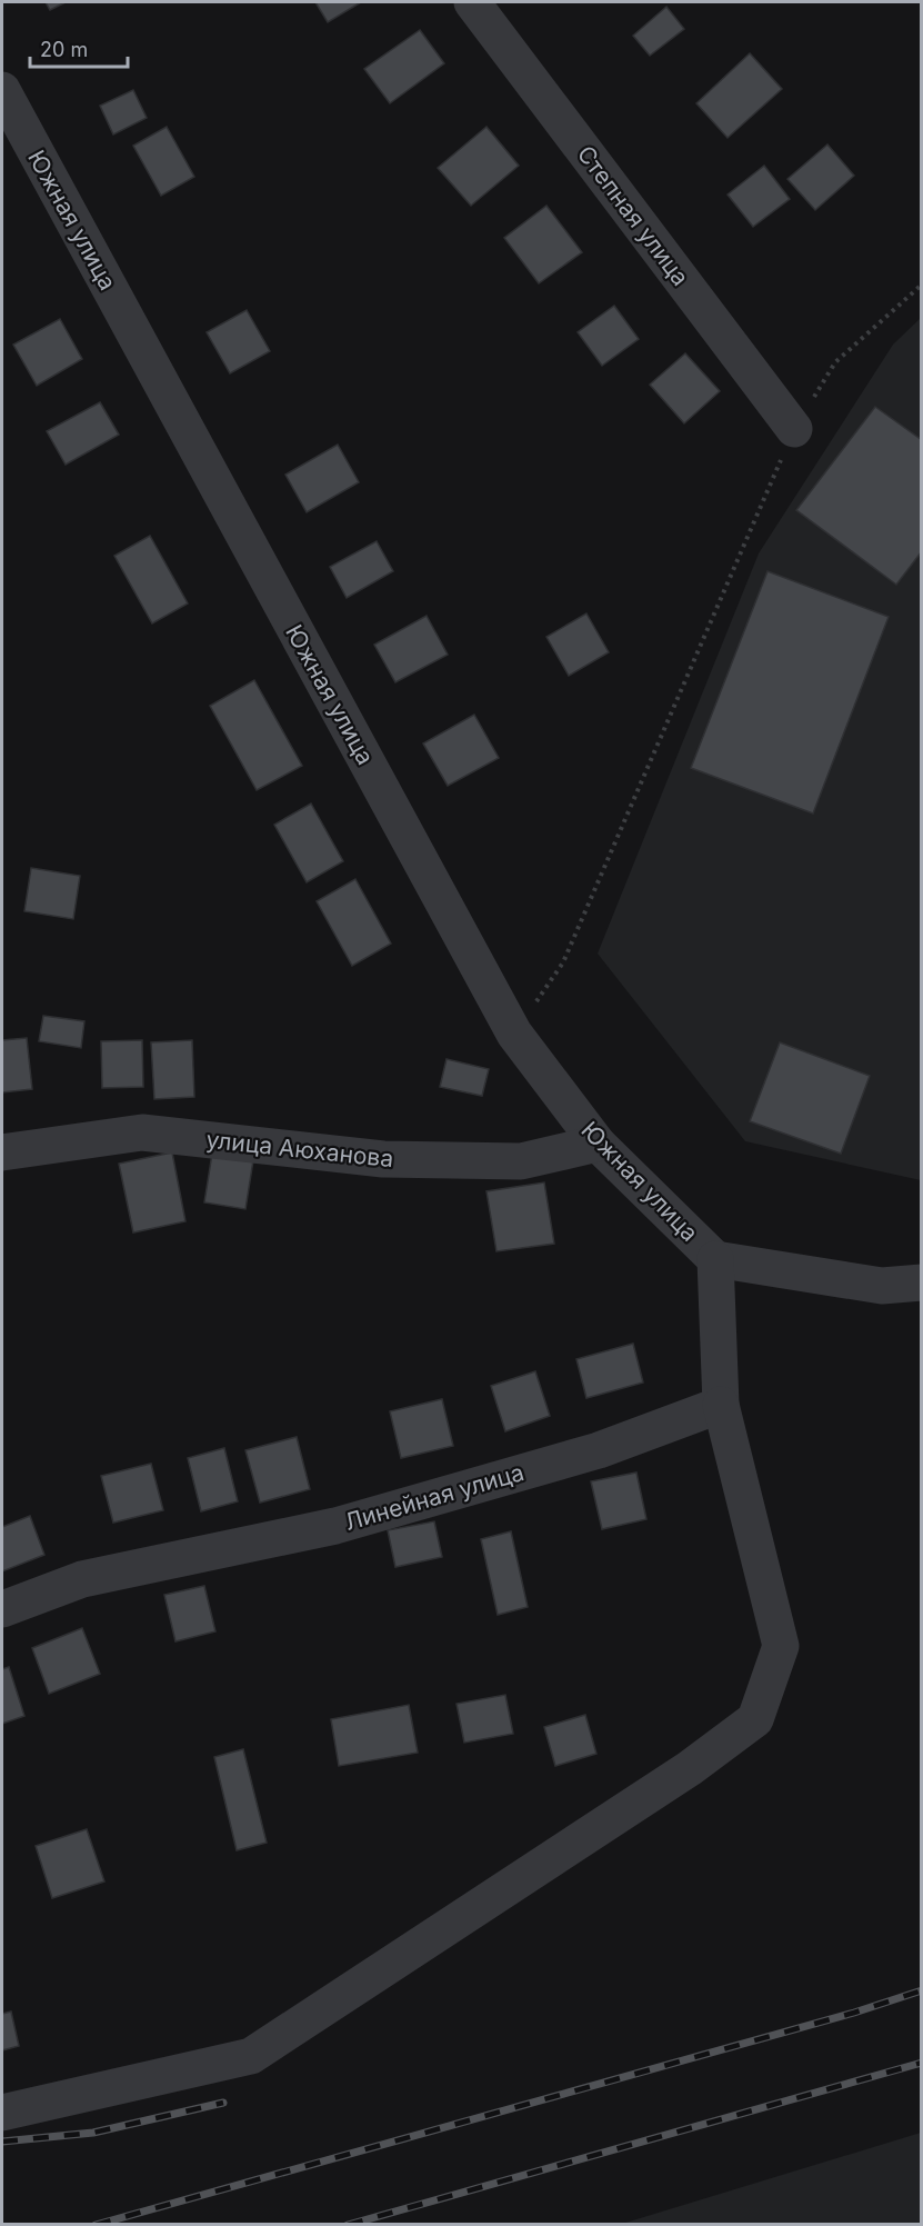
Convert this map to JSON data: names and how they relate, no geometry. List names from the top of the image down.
{
  "streets": {
    "street": [
      "Степная улица",
      "Южная улица",
      "улица Аюханова",
      "Линейная улица"
    ]
  },
  "crossings": [
    ["Южная улица", "улица Аюханова"]
  ],
  "scale_bar": "20 m"
}
